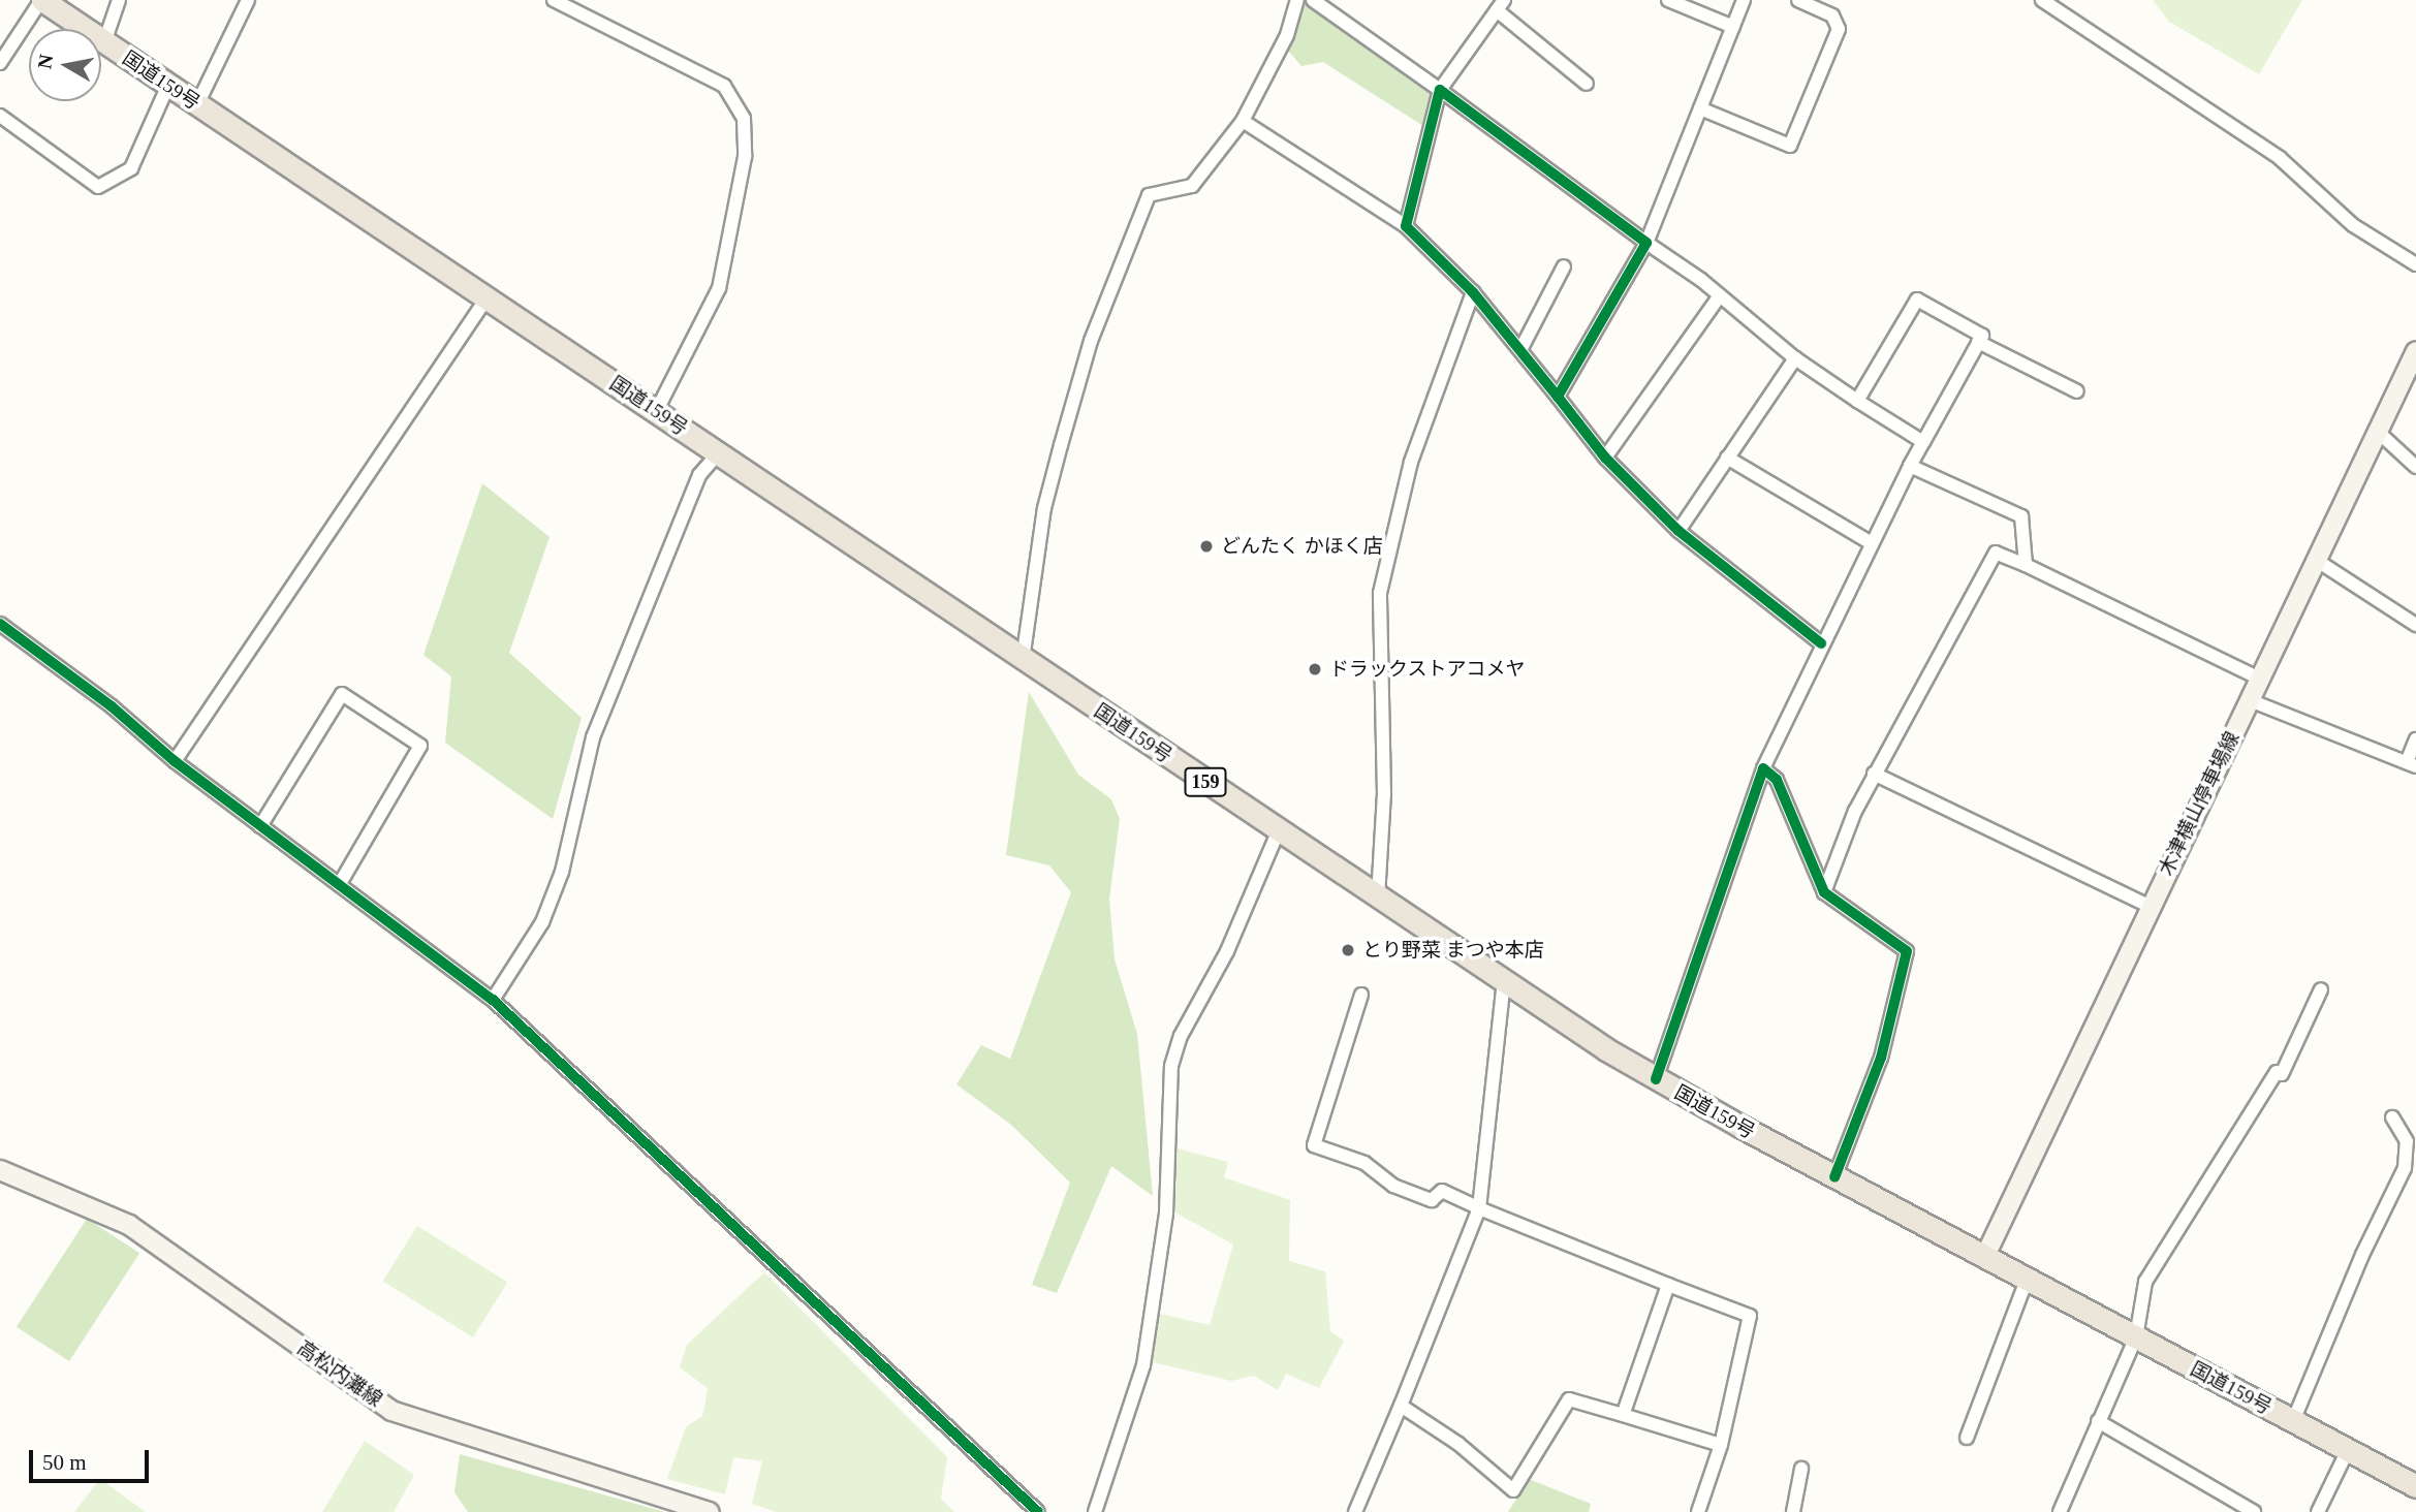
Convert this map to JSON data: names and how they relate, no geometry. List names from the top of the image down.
{
  "streets": {
    "highway": ["国道159号", "159"],
    "main road": ["木津横山停車場線", "高松内灘線"]
  },
  "crossings": [
    ["国道159号", "木津横山停車場線"]
  ],
  "places": ["どんたく かほく店", "ドラックストアコメヤ", "とり野菜 まつや本店"],
  "scale_bar": "50 m",
  "north": "left"
}
